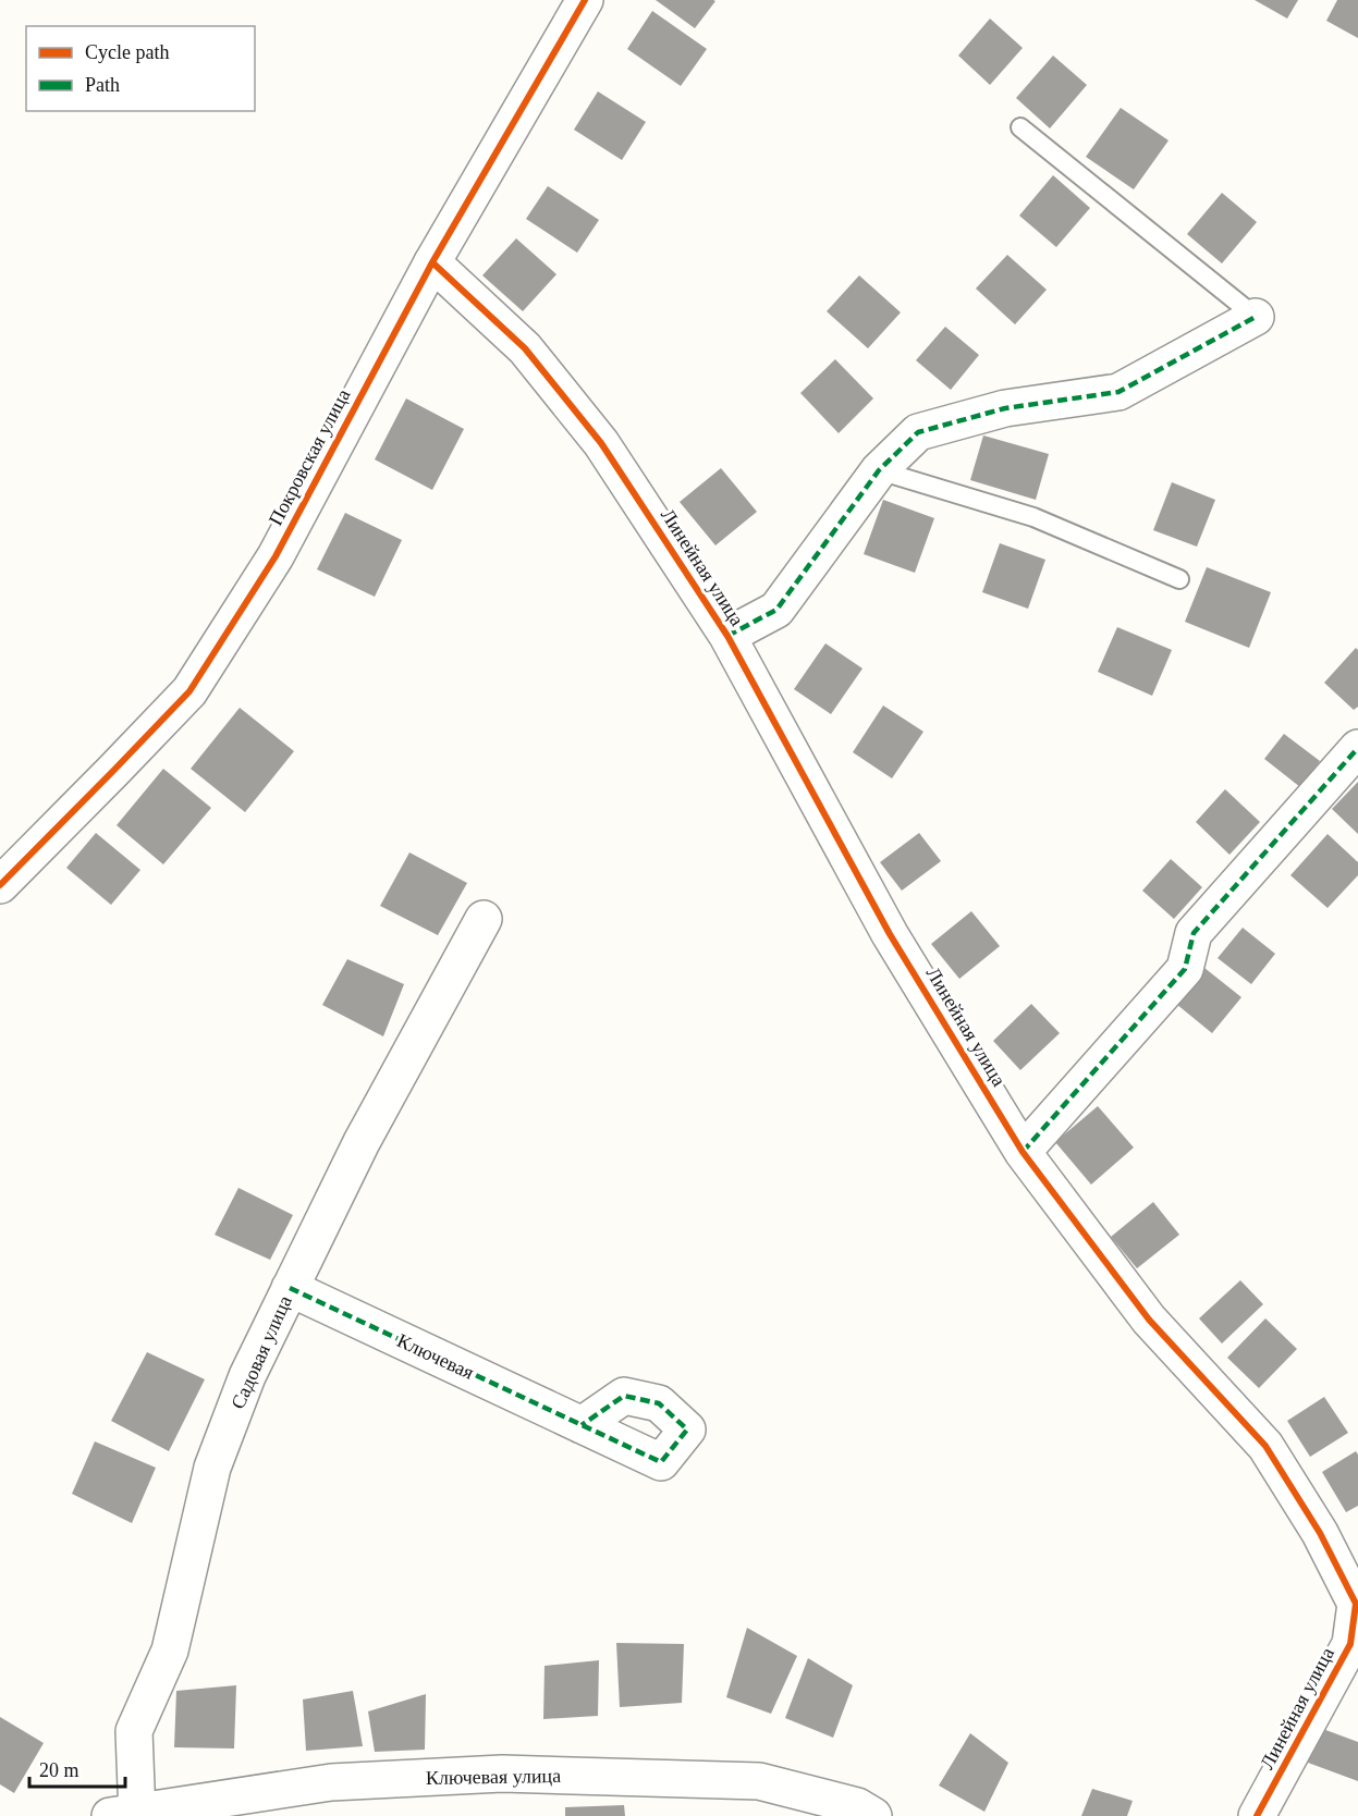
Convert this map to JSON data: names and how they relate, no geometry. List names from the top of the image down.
{
  "streets": {
    "street": [
      "Покровская улица",
      "Линейная улица",
      "Садовая улица",
      "Ключевая",
      "Ключевая улица"
    ]
  },
  "crossings": [
    ["Покровская улица", "Линейная улица"],
    ["Садовая улица", "Ключевая"],
    ["Садовая улица", "Ключевая улица"]
  ],
  "legend": ["Cycle path", "Path"],
  "scale_bar": "20 m"
}
